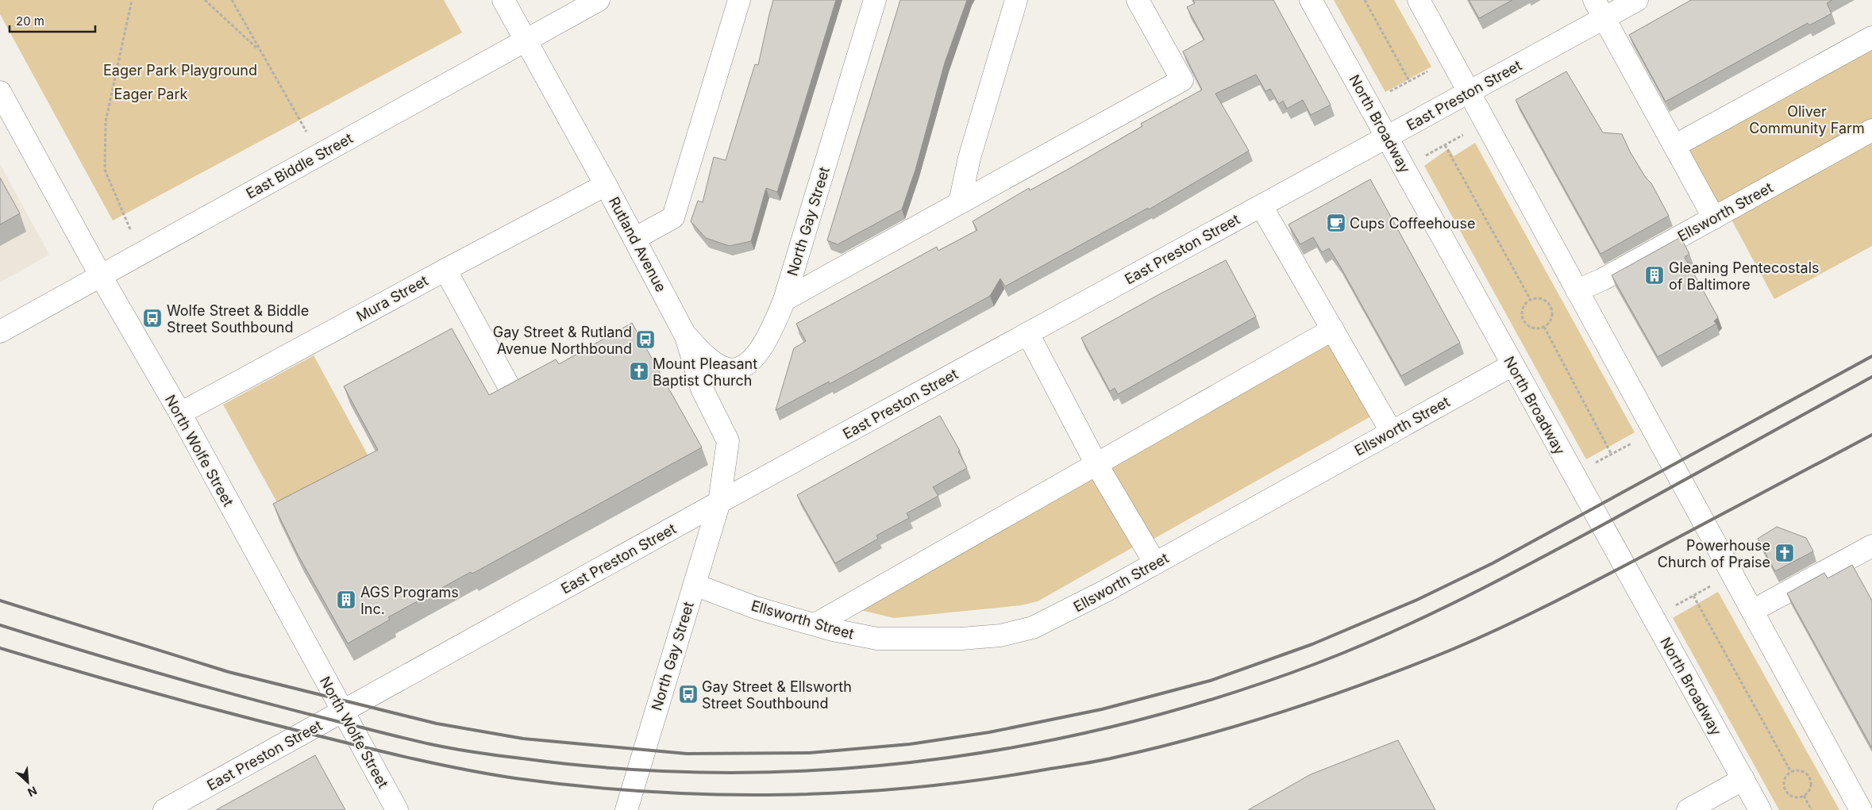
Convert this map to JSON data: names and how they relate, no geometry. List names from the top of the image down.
{
  "streets": {
    "main road": [
      "East Preston Street",
      "North Broadway",
      "East Biddle Street",
      "Ellsworth Street",
      "North Gay Street",
      "Rutland Avenue",
      "Mura Street",
      "North Wolfe Street"
    ]
  },
  "crossings": [
    ["East Preston Street", "North Broadway"],
    ["East Preston Street", "North Gay Street"],
    ["East Preston Street", "Rutland Avenue"],
    ["East Preston Street", "North Wolfe Street"],
    ["North Broadway", "Ellsworth Street"],
    ["East Biddle Street", "Rutland Avenue"],
    ["East Biddle Street", "North Wolfe Street"],
    ["Ellsworth Street", "North Gay Street"],
    ["North Gay Street", "Rutland Avenue"],
    ["Rutland Avenue", "Mura Street"],
    ["Mura Street", "North Wolfe Street"]
  ],
  "parks": ["Eager Park Playground", "Eager Park", "Oliver Community Farm"],
  "places": {
    "cafe": ["Cups Coffeehouse"],
    "building": ["Gleaning Pentecostals of Baltimore", "AGS Programs Inc."],
    "bus stop": ["Wolfe Street & Biddle Street Southbound", "Gay Street & Rutland Avenue Northbound", "Gay Street & Ellsworth Street Southbound"],
    "church": ["Mount Pleasant Baptist Church", "Powerhouse Church of Praise"]
  },
  "scale_bar": "20 m",
  "north": "bottom right"
}
